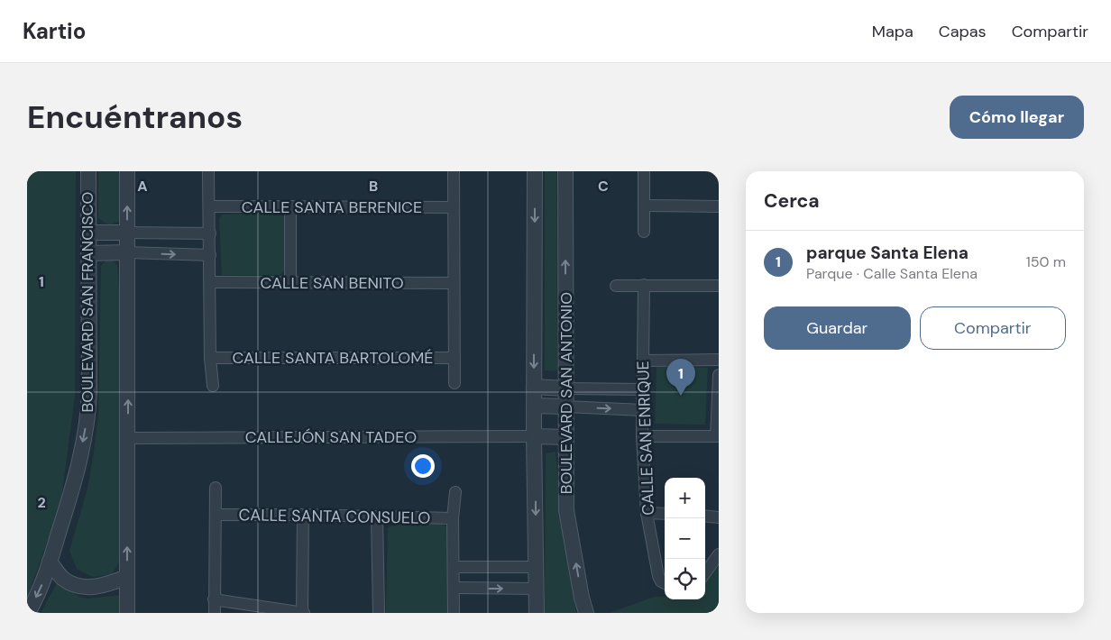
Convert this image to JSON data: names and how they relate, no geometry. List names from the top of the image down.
{
  "streets": {
    "street": [
      "CALLE SANTA BERENICE",
      "CALLE SAN BENITO",
      "BOULEVARD SAN FRANCISCO",
      "CALLE SANTA BARTOLOMÉ",
      "BOULEVARD SAN ANTONIO",
      "CALLEJÓN SAN TADEO",
      "CALLE SAN ENRIQUE",
      "CALLE SANTA CONSUELO"
    ]
  },
  "crossings": [
    ["CALLE SANTA BERENICE", "CALLE SANTA BARTOLOMÉ"],
    ["CALLE SAN BENITO", "CALLE SANTA BARTOLOMÉ"],
    ["BOULEVARD SAN ANTONIO", "CALLEJÓN SAN TADEO"]
  ],
  "page": {
    "header": "Kartio",
    "nav": ["Mapa", "Capas", "Compartir"],
    "buttons": [
      "Cómo llegar",
      ["Guardar", "Compartir"]
    ],
    "title": "Encuéntranos",
    "heading": "Cerca",
    "list": [
      {
        "mark": "1",
        "name": "parque Santa Elena",
        "note": "Parque · Calle Santa Elena",
        "value": "150 m"
      }
    ],
    "pins": "1",
    "map_buttons": ["+", "−"]
  },
  "grid": {
    "columns": ["A", "B", "C"],
    "rows": ["1", "2"]
  }
}
